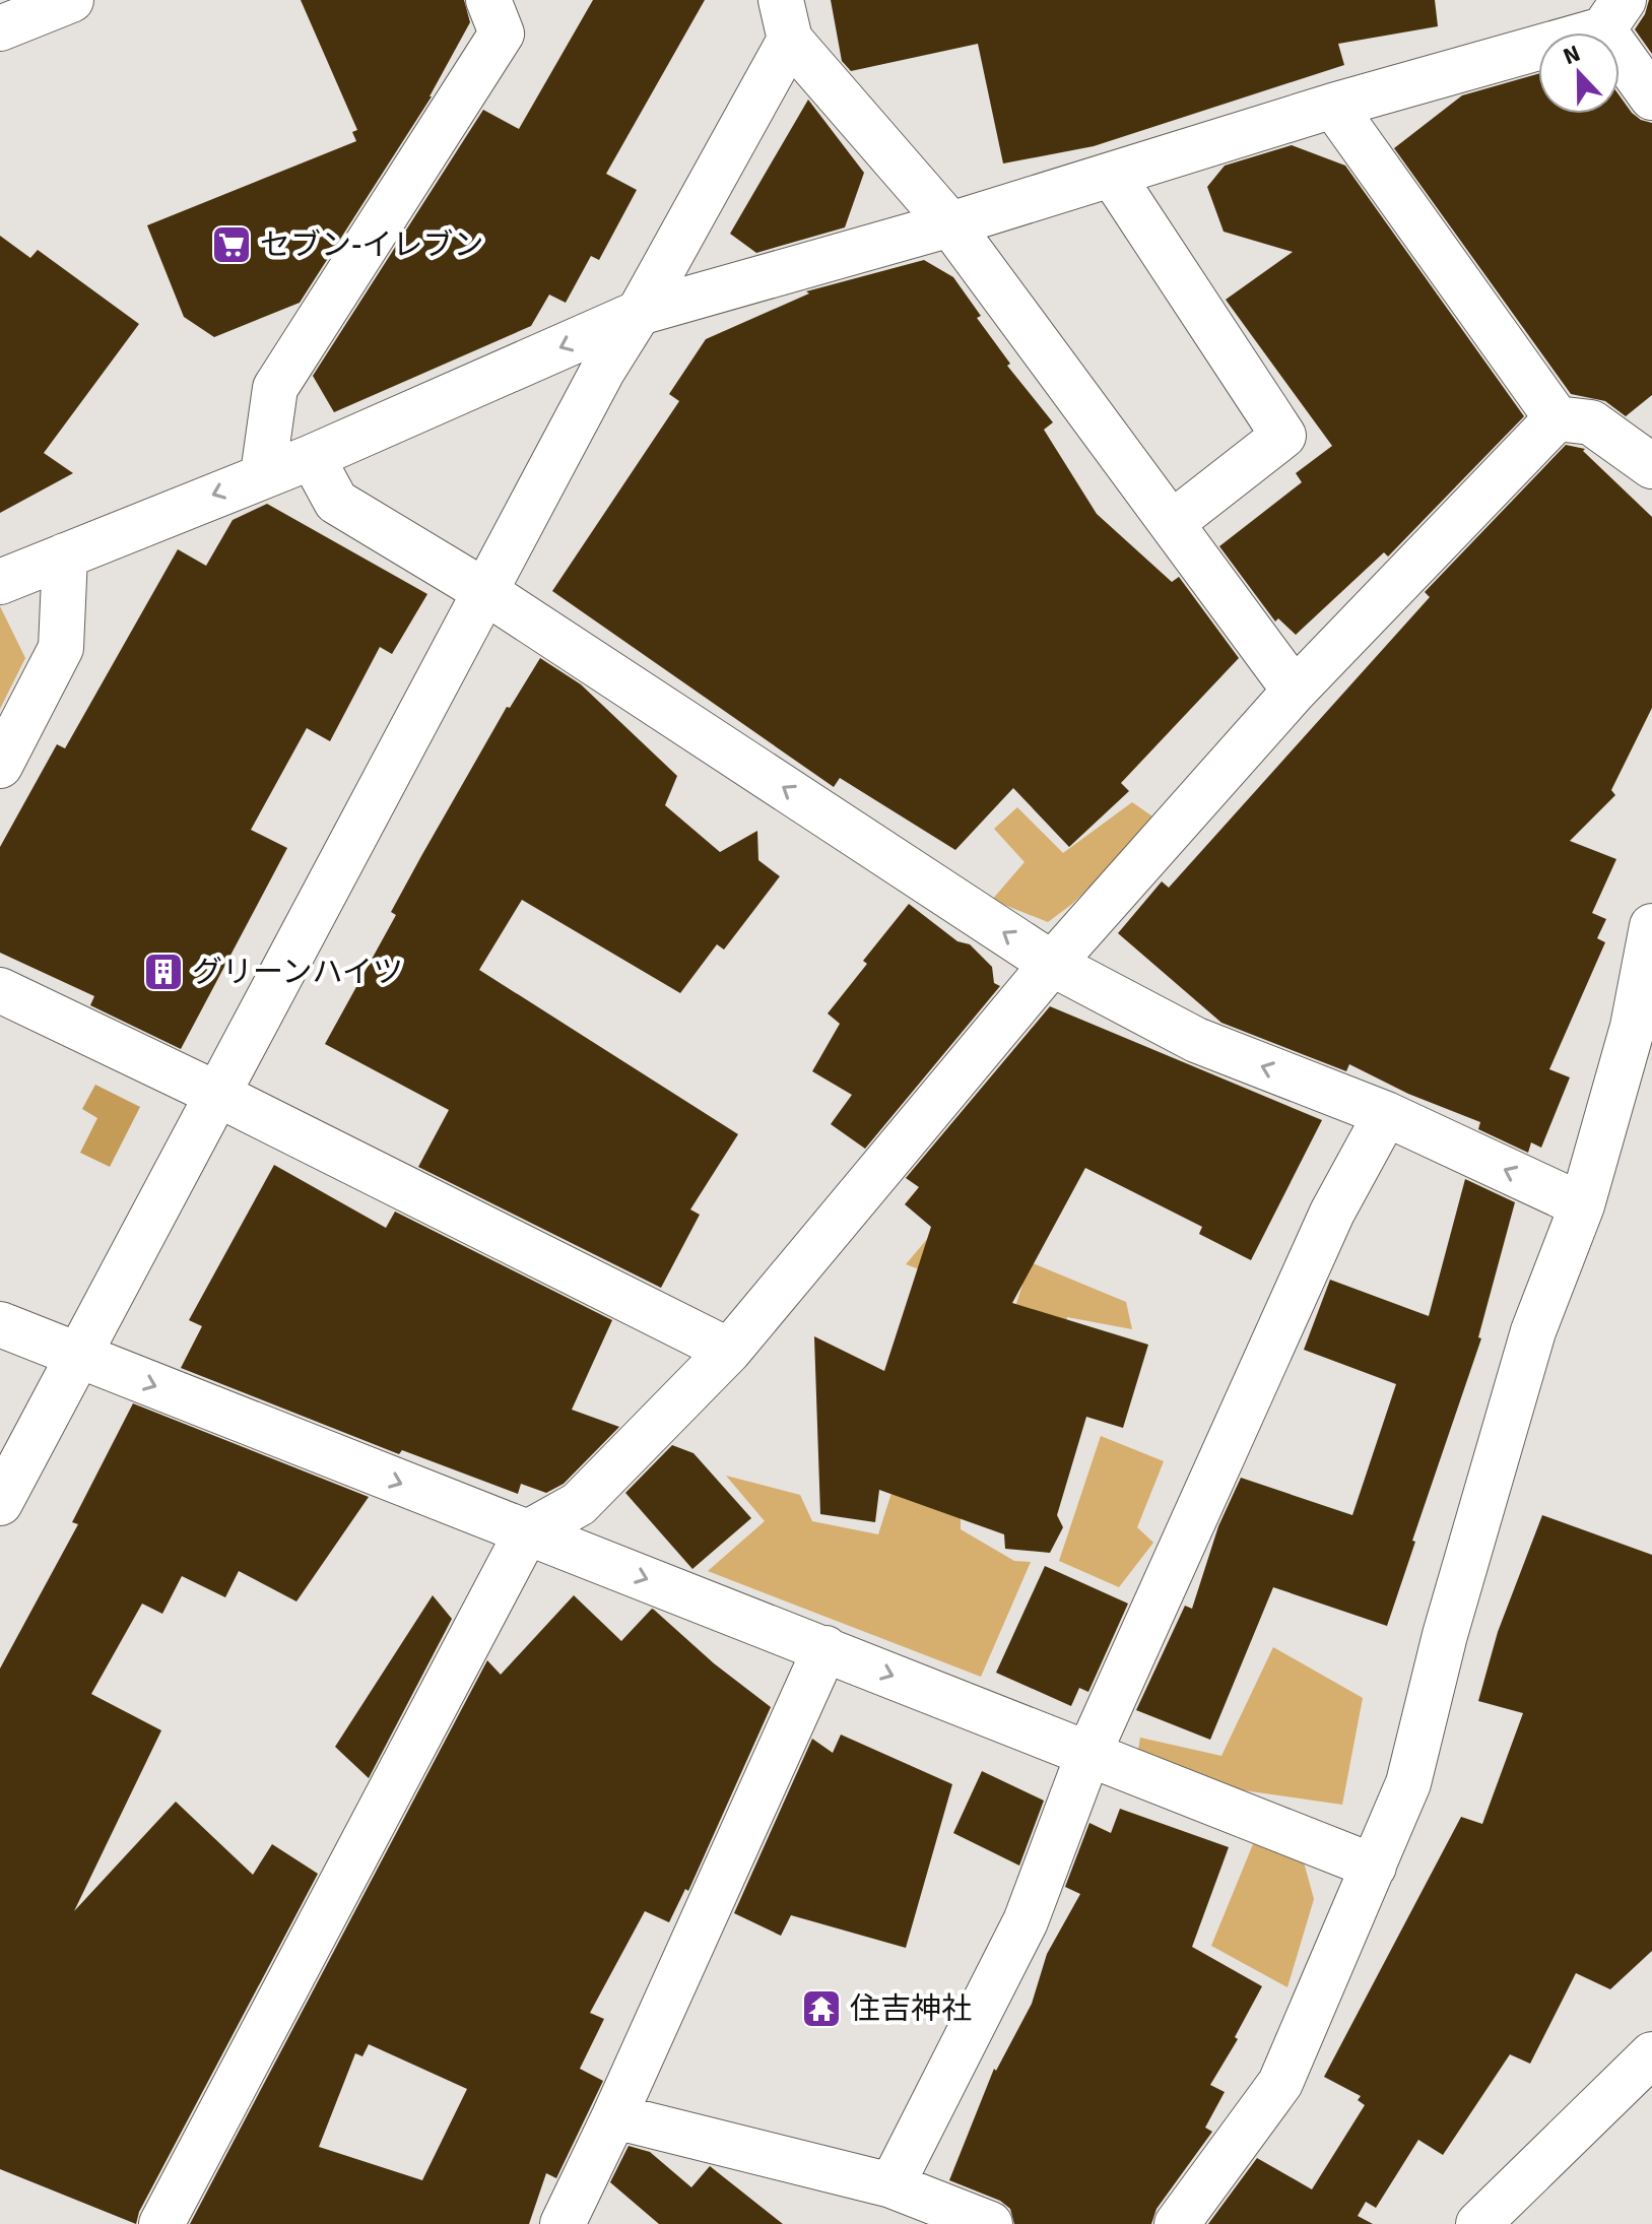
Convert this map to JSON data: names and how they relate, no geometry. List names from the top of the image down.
{
  "places": {
    "supermarket": ["セブン-イレブン"],
    "building": ["グリーンハイツ"],
    "temple": ["住吉神社"]
  },
  "north": "top"
}
